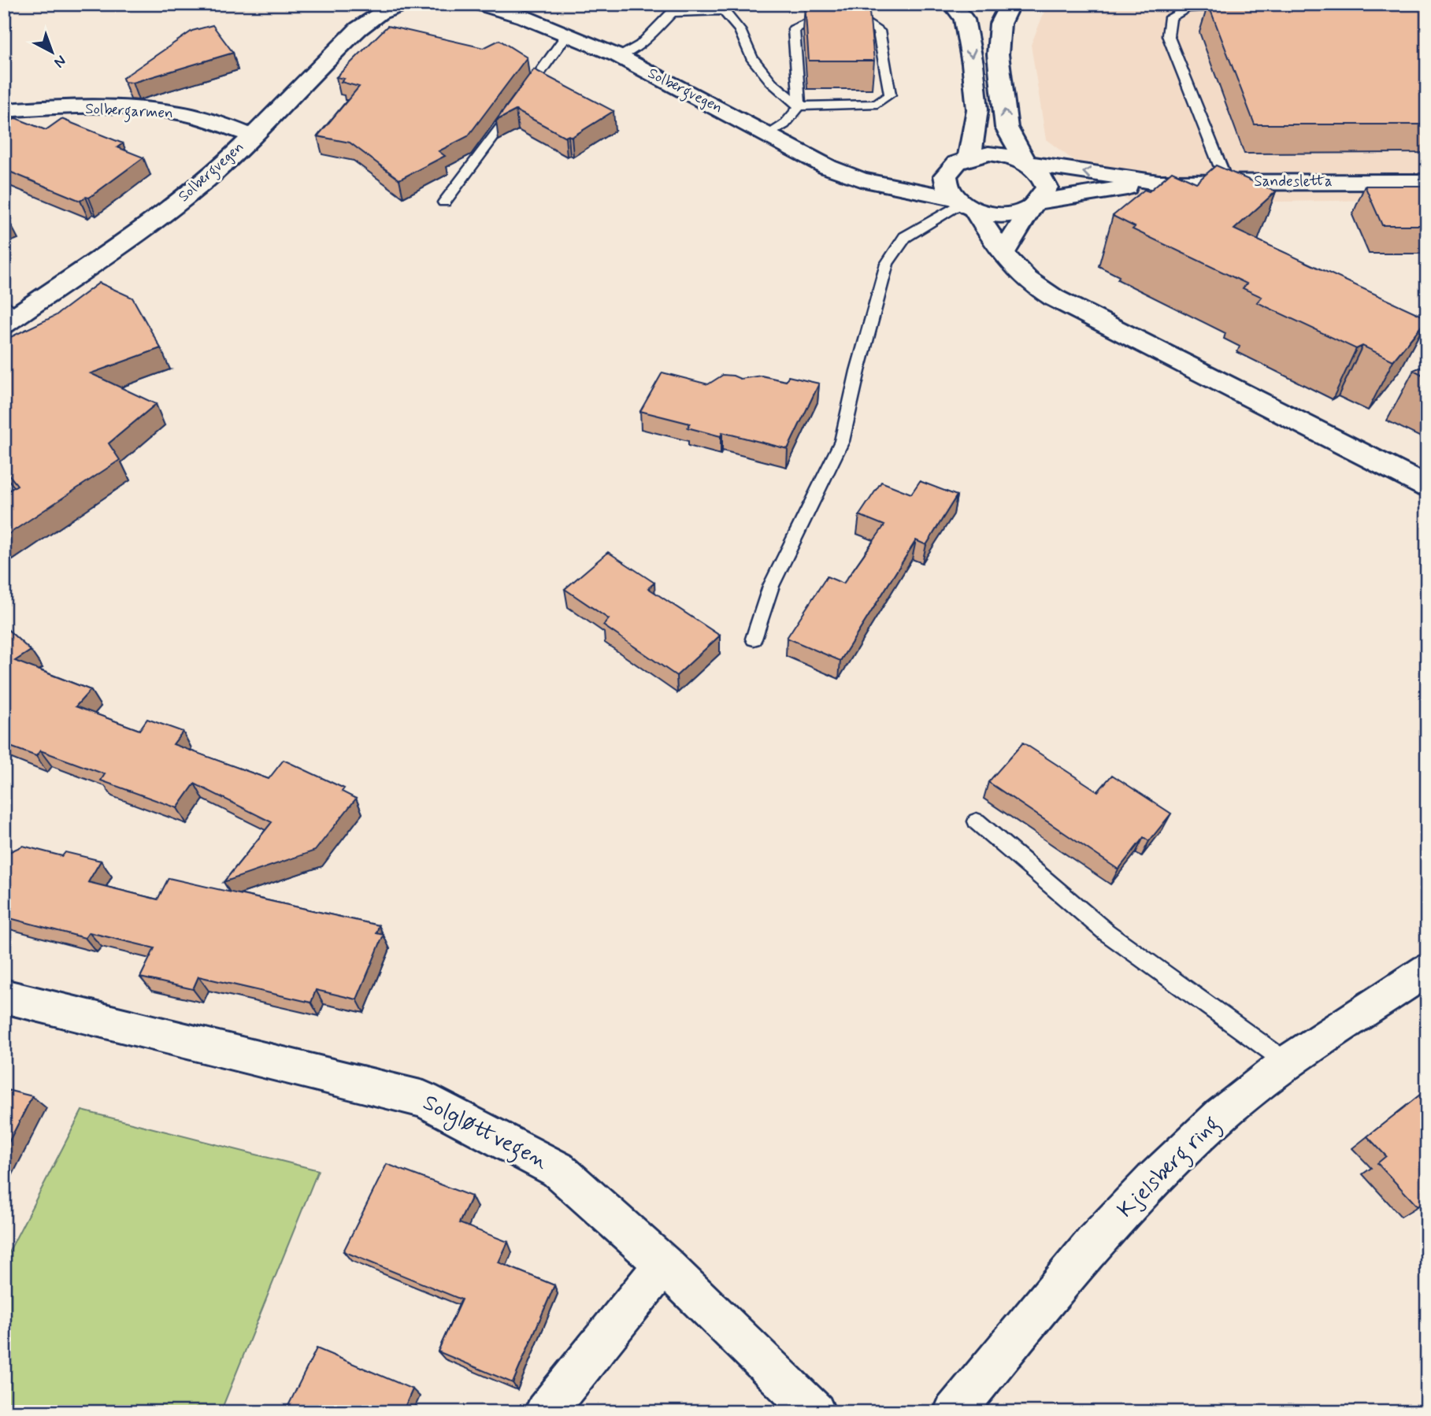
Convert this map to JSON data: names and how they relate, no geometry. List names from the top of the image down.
{
  "streets": {
    "street": [
      "Solbergvegen",
      "Solbergarmen",
      "Sandesletta",
      "Solgløttvegen",
      "Kjelsberg ring"
    ]
  },
  "crossings": [
    ["Solbergvegen", "Solbergarmen"],
    ["Solbergvegen", "Sandesletta"]
  ],
  "north": "bottom right"
}
